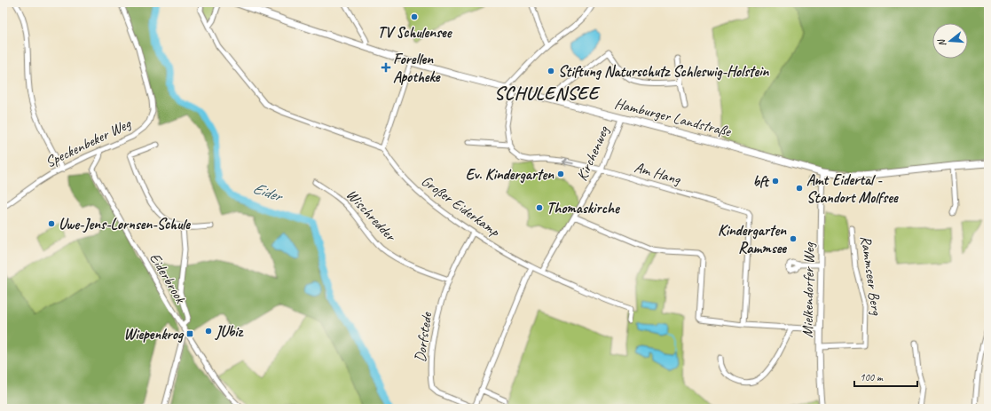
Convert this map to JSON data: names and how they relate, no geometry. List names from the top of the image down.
{
  "streets": {
    "main road": ["Hamburger Landstraße"],
    "street": [
      "Speckenbeker Weg",
      "Kirchenweg",
      "Am Hang",
      "Großer Eiderkamp",
      "Wischredder",
      "Rammseer Berg",
      "Eiderbrook",
      "Mielkendorfer Weg",
      "Dorfstede"
    ]
  },
  "crossings": [
    ["Hamburger Landstraße", "Kirchenweg"],
    ["Hamburger Landstraße", "Mielkendorfer Weg"],
    ["Speckenbeker Weg", "Eiderbrook"],
    ["Kirchenweg", "Am Hang"],
    ["Kirchenweg", "Großer Eiderkamp"],
    ["Großer Eiderkamp", "Dorfstede"],
    ["Wischredder", "Dorfstede"],
    ["Rammseer Berg", "Mielkendorfer Weg"]
  ],
  "districts": ["SCHULENSEE"],
  "water": ["Eider"],
  "places": {
    "other": [
      "TV Schulensee",
      "Stiftung Naturschutz Schleswig-Holstein",
      "Ev. Kindergarten",
      "bft",
      "Amt Eidertal - Standort Molfsee",
      "Thomaskirche",
      "Uwe-Jens-Lornsen-Schule",
      "Kindergarten Rammsee",
      "JUbiz"
    ],
    "health": ["Forellen Apotheke"],
    "transit": ["Wiepenkrog"]
  },
  "scale_bar": "100 m",
  "north": "left"
}
